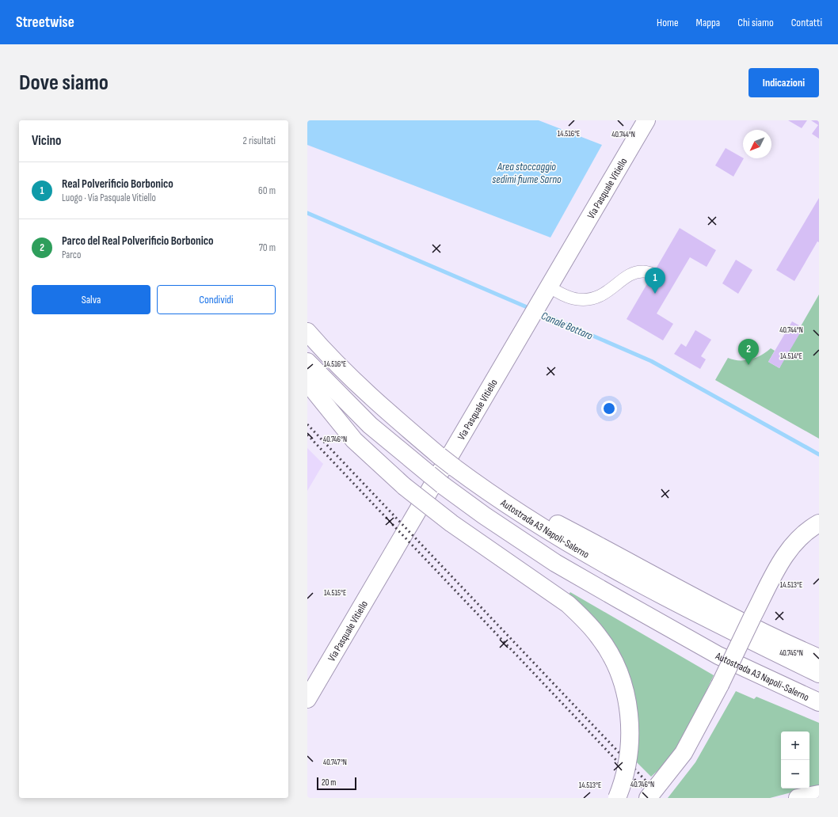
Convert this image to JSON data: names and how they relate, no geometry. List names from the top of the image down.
{
  "streets": {
    "main road": ["Via Pasquale Vitiello", "Autostrada A3 Napoli-Salerno"]
  },
  "water": ["Area stoccaggio sedimi fiume Sarno", "Canale Bottaro"],
  "scale_bar": "20 m",
  "north": "bottom left",
  "page": {
    "header": "Streetwise",
    "nav": [
      "Home",
      "Mappa",
      "Chi siamo",
      "Contatti"
    ],
    "buttons": [
      "Indicazioni",
      ["Salva", "Condividi"]
    ],
    "title": "Dove siamo",
    "heading": ["Vicino", "2 risultati"],
    "list": [
      {
        "mark": "1",
        "name": "Real Polverificio Borbonico",
        "note": "Luogo · Via Pasquale Vitiello",
        "value": "60 m"
      },
      {
        "mark": "2",
        "name": "Parco del Real Polverificio Borbonico",
        "note": "Parco",
        "value": "70 m"
      }
    ],
    "pins": ["1", "2"],
    "map_buttons": ["+", "−"],
    "scale": "20 m"
  },
  "coordinates": [
    "14.516°E",
    "40.744°N",
    "14.514°E",
    "40.746°N",
    "14.513°E",
    "14.515°E",
    "40.745°N",
    "40.747°N"
  ]
}
